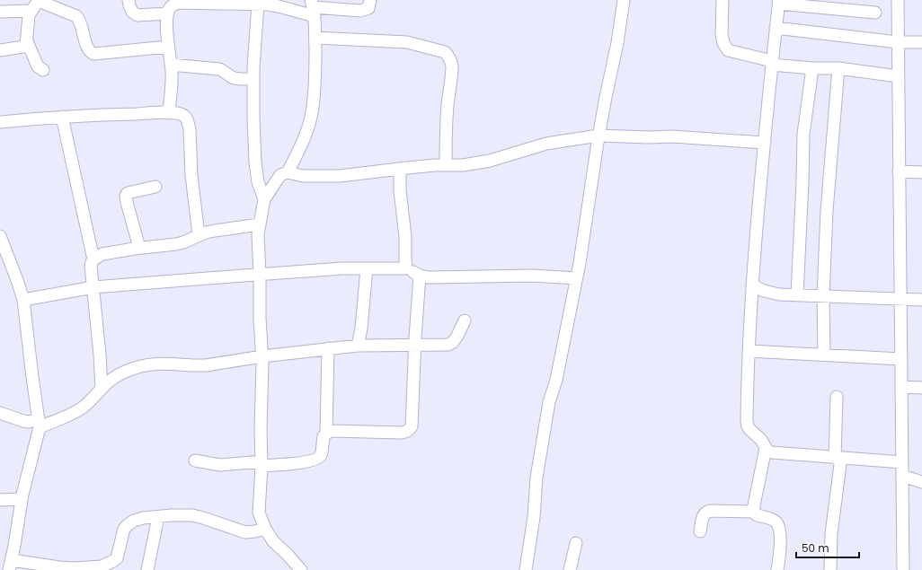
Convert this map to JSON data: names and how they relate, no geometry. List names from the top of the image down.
{
  "scale_bar": "50 m"
}
